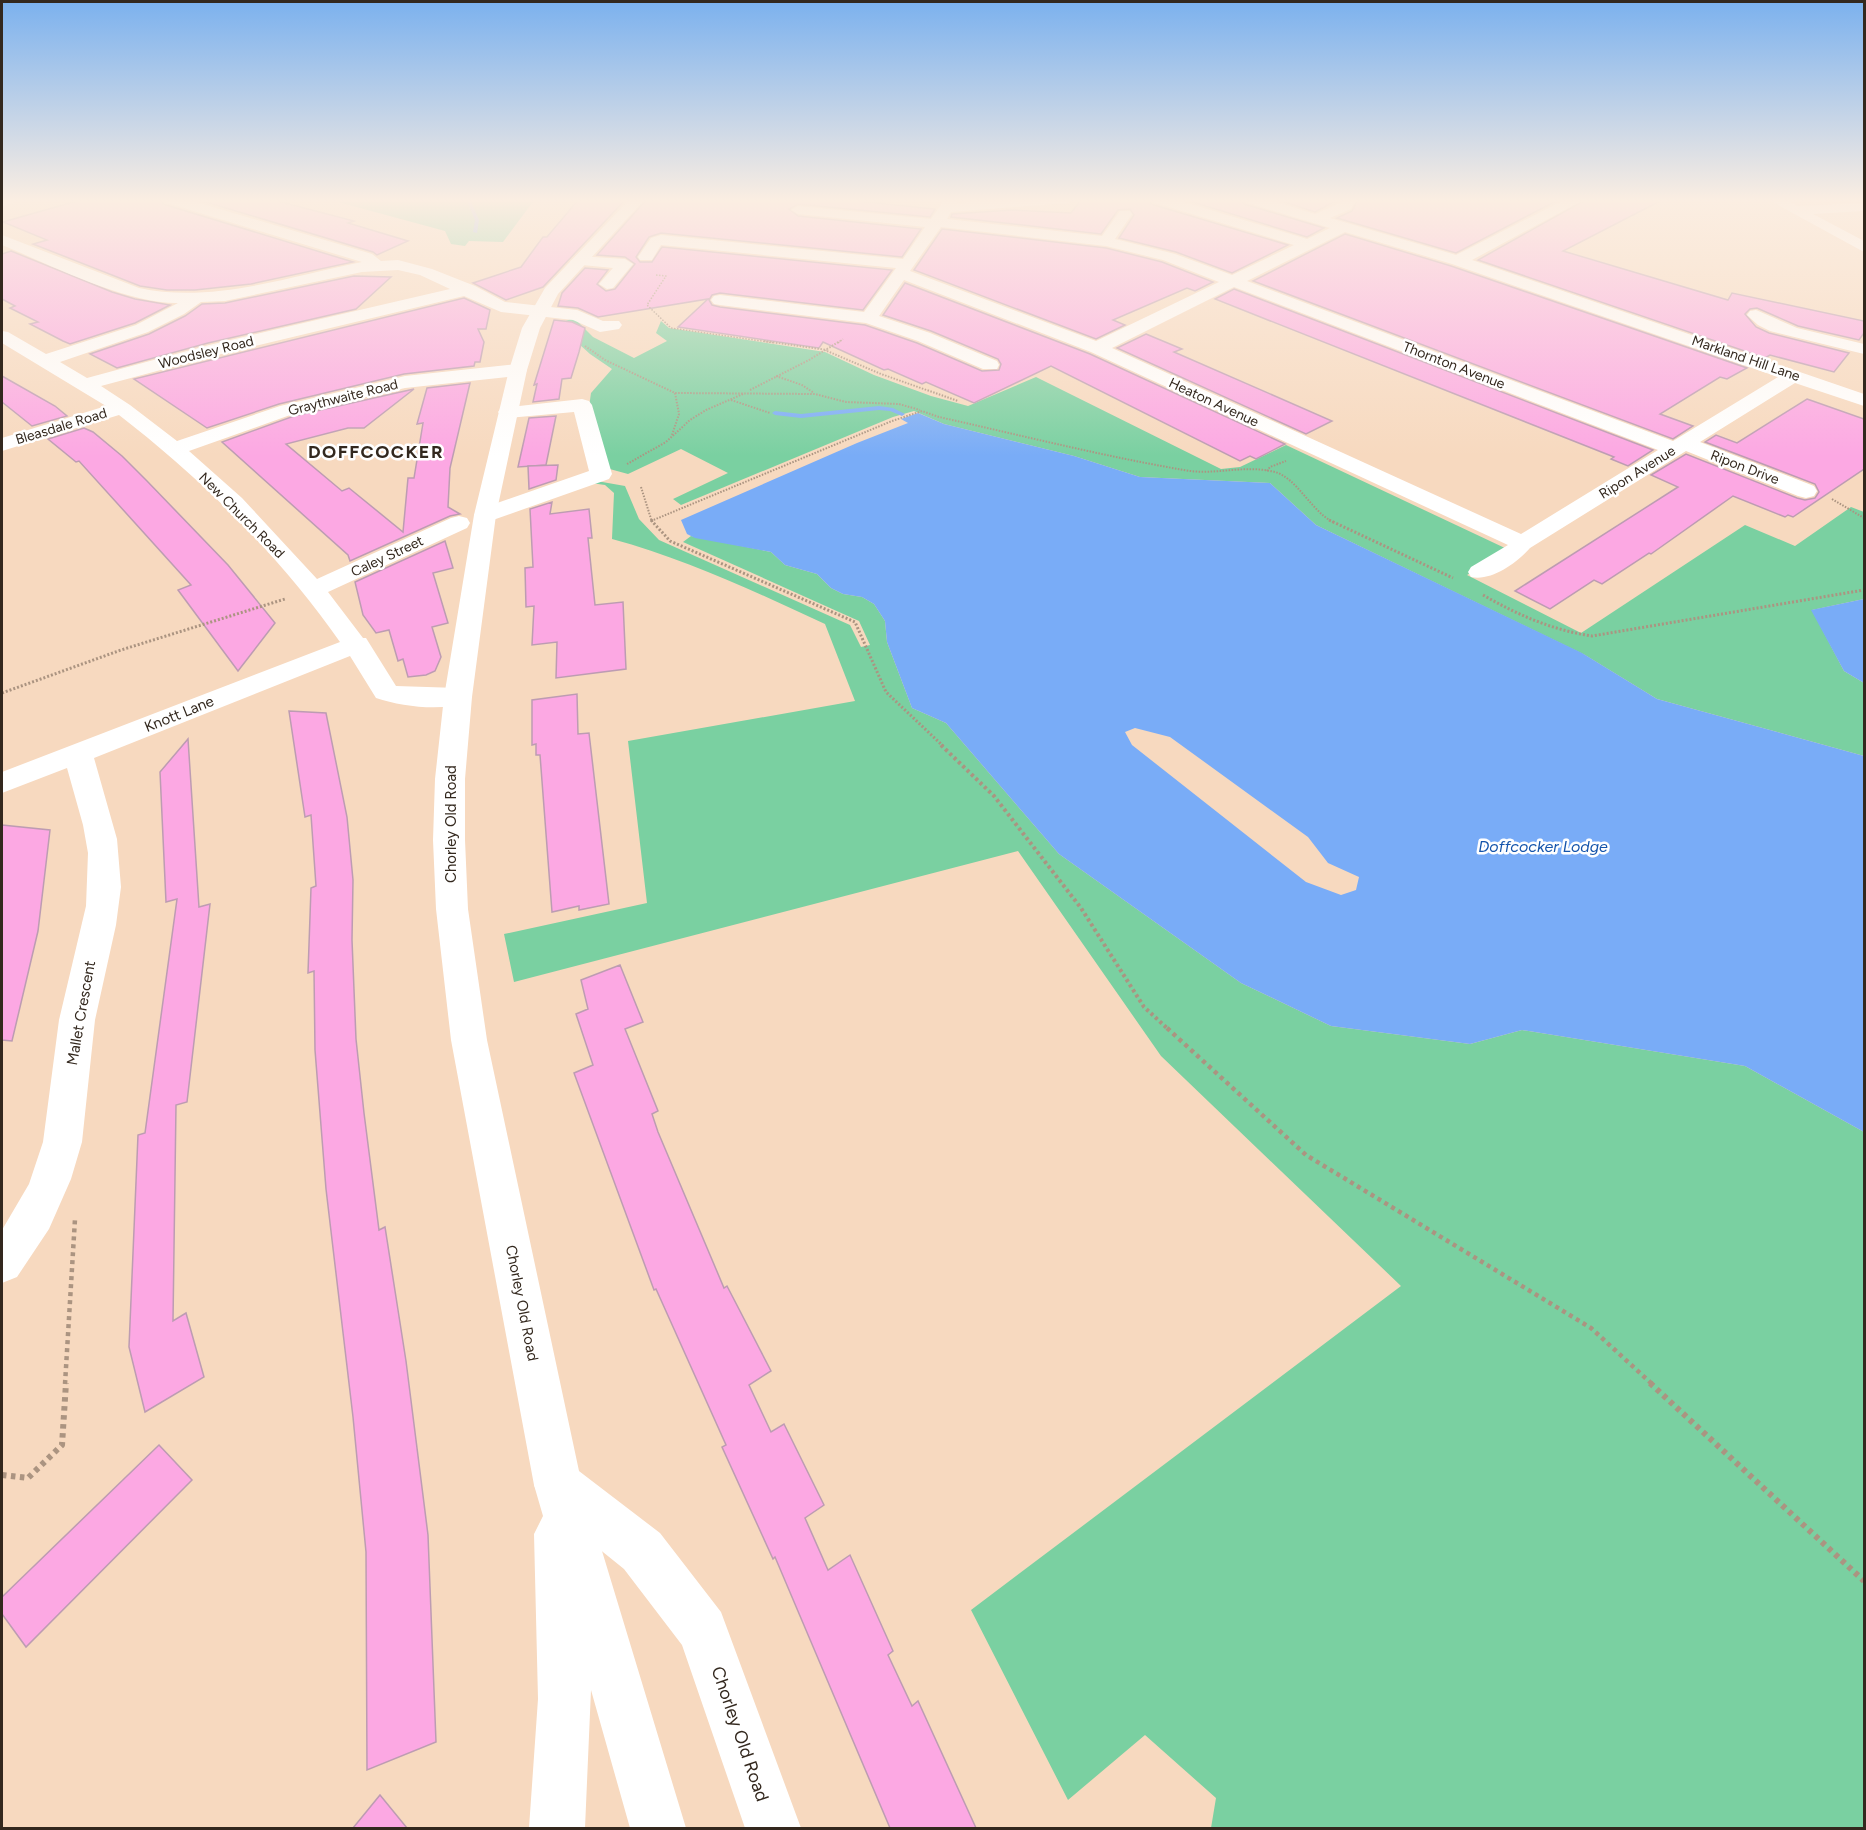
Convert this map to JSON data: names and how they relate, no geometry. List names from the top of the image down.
{
  "streets": {
    "street": [
      "Woodsley Road",
      "Markland Hill Lane",
      "Thornton Avenue",
      "Graythwaite Road",
      "Heaton Avenue",
      "Bleasdale Road",
      "Ripon Drive",
      "Ripon Avenue",
      "New Church Road",
      "Caley Street",
      "Knott Lane",
      "Chorley Old Road",
      "Mallet Crescent"
    ]
  },
  "crossings": [
    ["Woodsley Road", "New Church Road"],
    ["Markland Hill Lane", "Ripon Avenue"],
    ["Thornton Avenue", "Ripon Drive"],
    ["Thornton Avenue", "Ripon Avenue"],
    ["Graythwaite Road", "New Church Road"],
    ["Graythwaite Road", "Chorley Old Road"],
    ["Heaton Avenue", "Ripon Avenue"],
    ["Bleasdale Road", "New Church Road"],
    ["Ripon Drive", "Ripon Avenue"],
    ["New Church Road", "Caley Street"],
    ["New Church Road", "Knott Lane"],
    ["New Church Road", "Chorley Old Road"],
    ["Knott Lane", "Mallet Crescent"]
  ],
  "districts": ["DOFFCOCKER"],
  "water": ["Doffcocker Lodge"]
}
